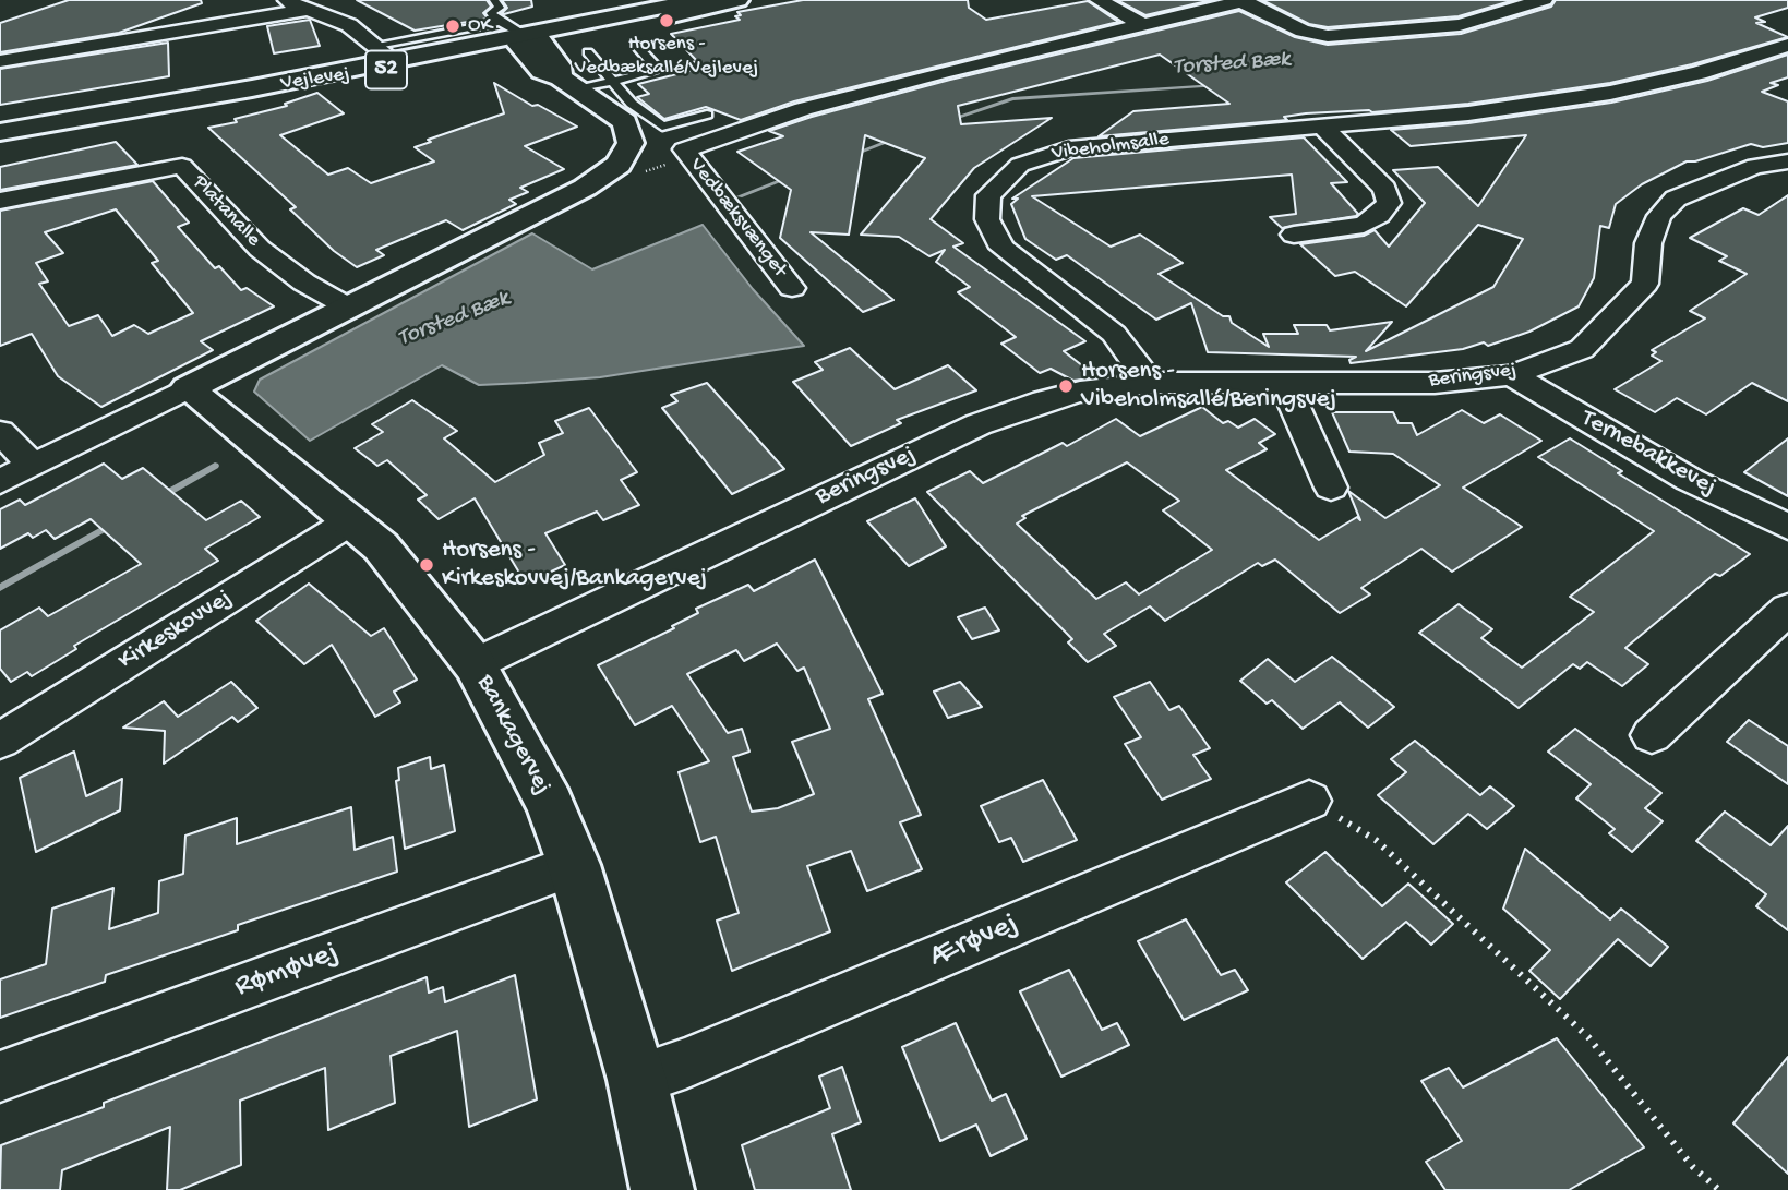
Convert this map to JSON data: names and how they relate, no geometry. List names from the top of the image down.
{
  "streets": {
    "street": [
      "52",
      "Vejlevej",
      "Vibeholmsalle",
      "Platanalle",
      "Vedbæksvænget",
      "Beringsvej",
      "Ternebakkevej",
      "Kirkeskovvej",
      "Bankagervej",
      "Ærøvej",
      "Rømøvej"
    ]
  },
  "crossings": [
    ["Vibeholmsalle", "Beringsvej"],
    ["Beringsvej", "Ternebakkevej"],
    ["Beringsvej", "Bankagervej"],
    ["Kirkeskovvej", "Bankagervej"],
    ["Bankagervej", "Ærøvej"],
    ["Bankagervej", "Rømøvej"]
  ],
  "water": ["Torsted Bæk"],
  "places": [
    "Horsens - Vedbæksallé/Vejlevej",
    "OK",
    "Horsens - Vibeholmsallé/Beringsvej",
    "Horsens - Kirkeskovvej/Bankagervej"
  ]
}
